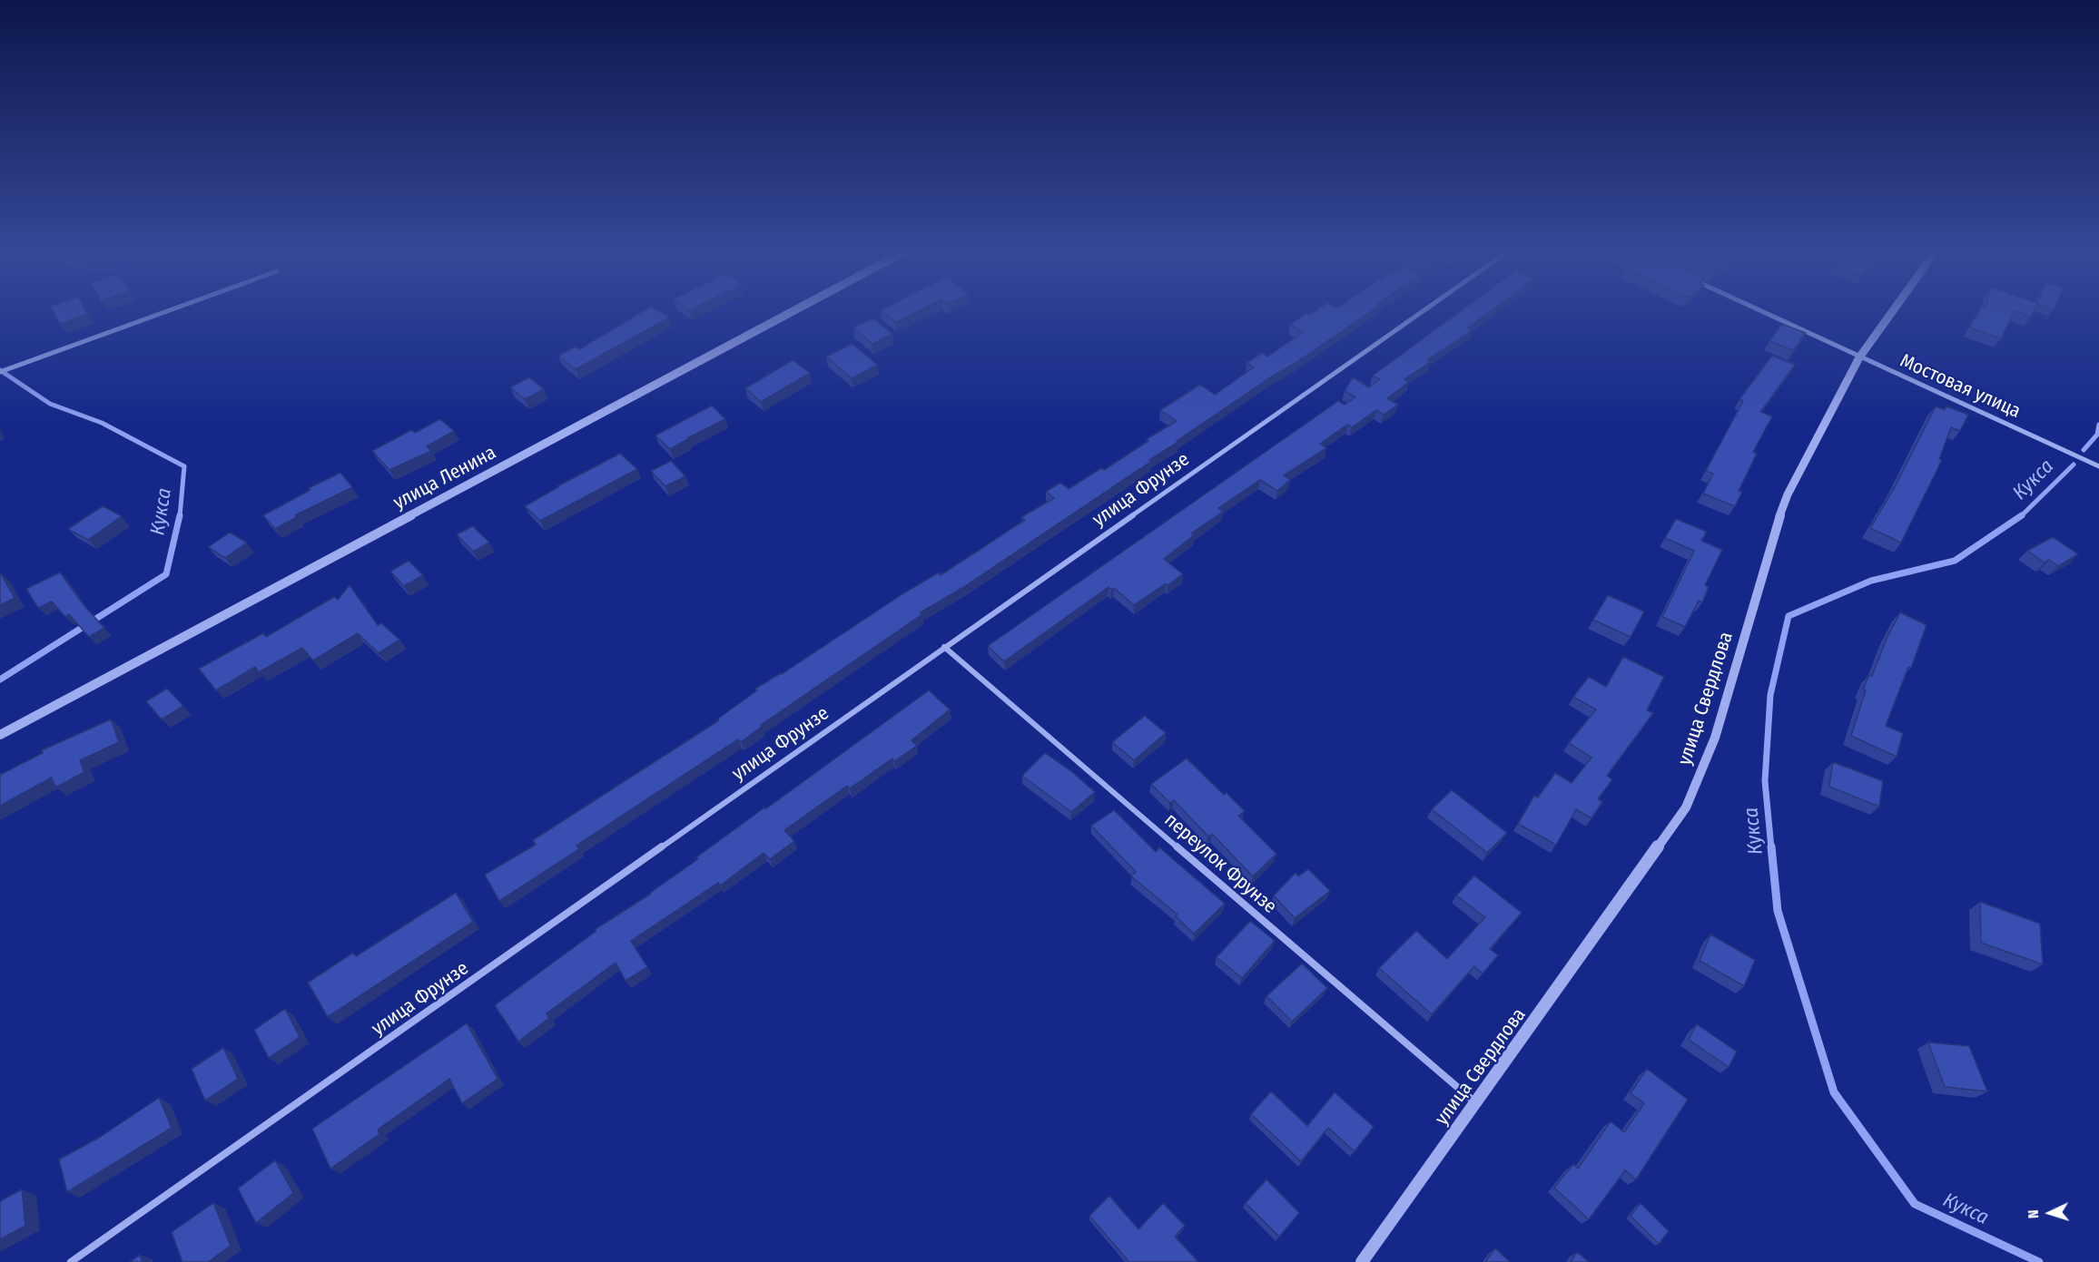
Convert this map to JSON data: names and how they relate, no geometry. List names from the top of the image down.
{
  "streets": {
    "street": [
      "Мостовая улица",
      "улица Ленина",
      "улица Фрунзе",
      "улица Свердлова",
      "переулок Фрунзе"
    ]
  },
  "crossings": [
    ["Мостовая улица", "улица Свердлова"],
    ["улица Фрунзе", "переулок Фрунзе"],
    ["улица Свердлова", "переулок Фрунзе"]
  ],
  "water": ["Кукса"],
  "north": "left"
}
